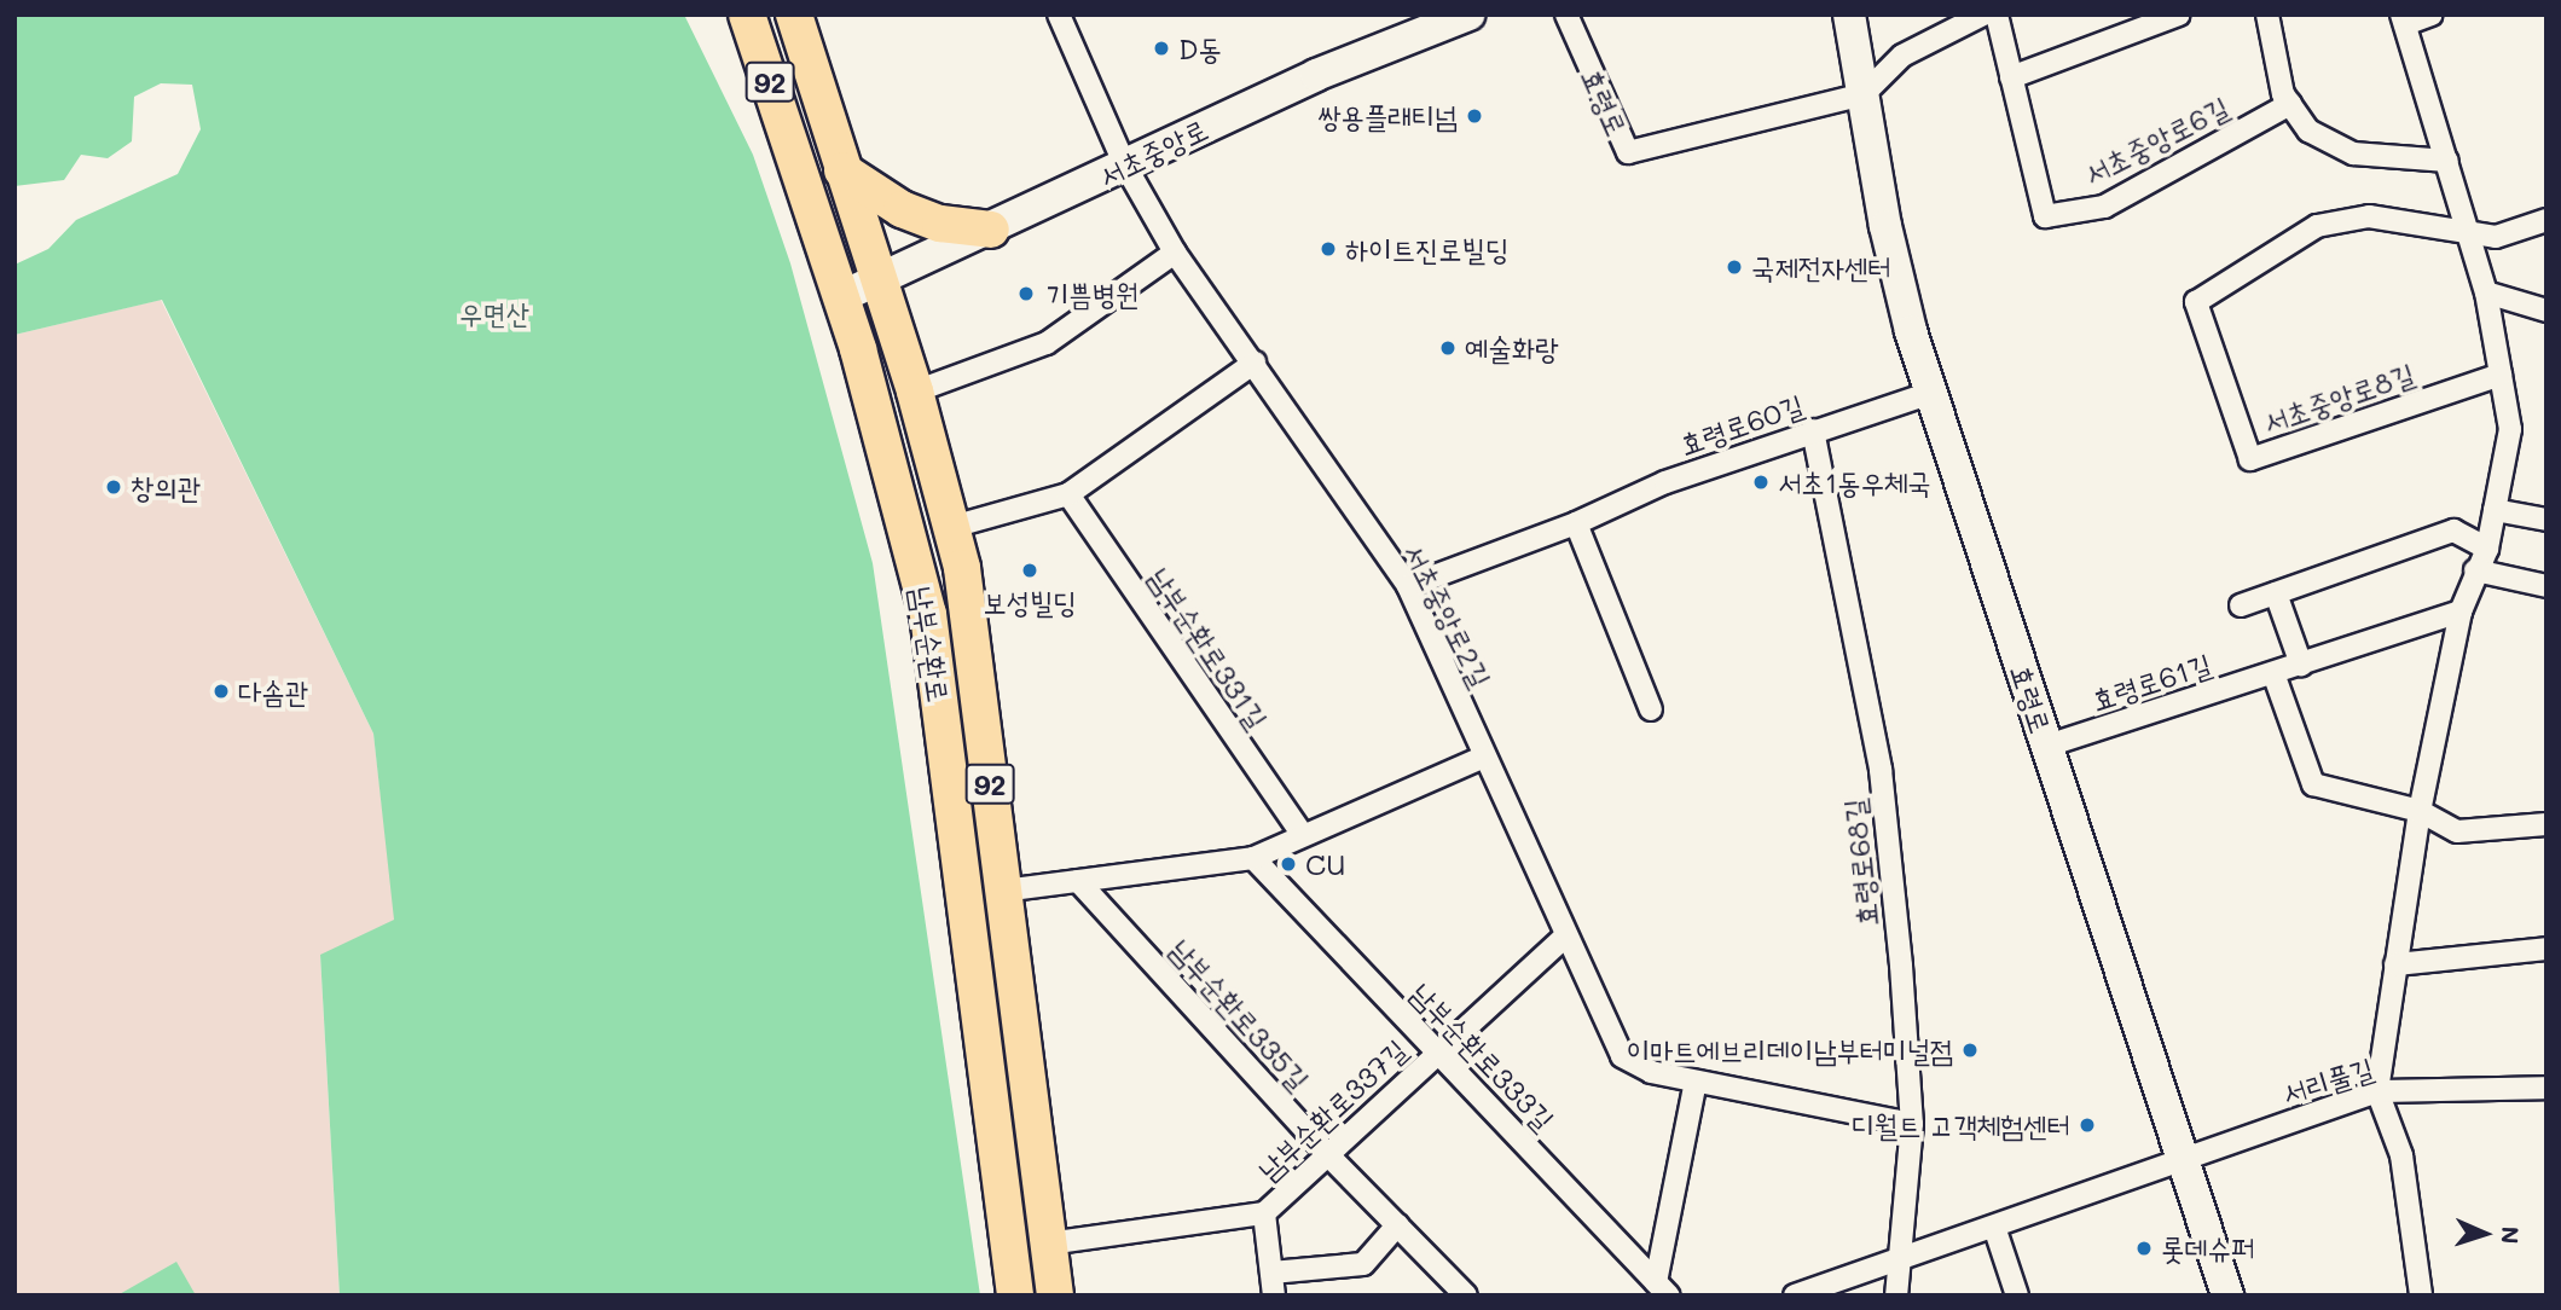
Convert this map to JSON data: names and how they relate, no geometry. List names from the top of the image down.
{
  "streets": {
    "main road": [
      "92",
      "효령로",
      "서초중앙로",
      "남부순환로"
    ],
    "street": [
      "서초중앙로6길",
      "서초중앙로8길",
      "효령로60길",
      "서초중앙로2길",
      "남부순환로331길",
      "효령로61길",
      "효령로68길",
      "남부순환로335길",
      "남부순환로333길",
      "서리풀길",
      "남부순환로337길"
    ]
  },
  "crossings": [
    ["효령로", "효령로60길"],
    ["효령로", "효령로61길"],
    ["효령로", "서리풀길"],
    ["서초중앙로", "서초중앙로2길"],
    ["서초중앙로", "남부순환로"],
    ["효령로60길", "서초중앙로2길"],
    ["효령로60길", "효령로68길"],
    ["서초중앙로2길", "효령로68길"],
    ["서초중앙로2길", "남부순환로337길"],
    ["남부순환로", "남부순환로337길"],
    ["효령로68길", "서리풀길"],
    ["남부순환로335길", "남부순환로337길"],
    ["남부순환로333길", "남부순환로337길"]
  ],
  "parks": ["우면산"],
  "places": [
    "D동",
    "쌍용플래티넘",
    "하이트진로빌딩",
    "국제전자센터",
    "기쁨병원",
    "예술화랑",
    "서초1동우체국",
    "창의관",
    "보성빌딩",
    "다솜관",
    "CU",
    "이마트에브리데이남부터미널점",
    "디월트 고객체험센터",
    "롯데슈퍼"
  ],
  "north": "right"
}
